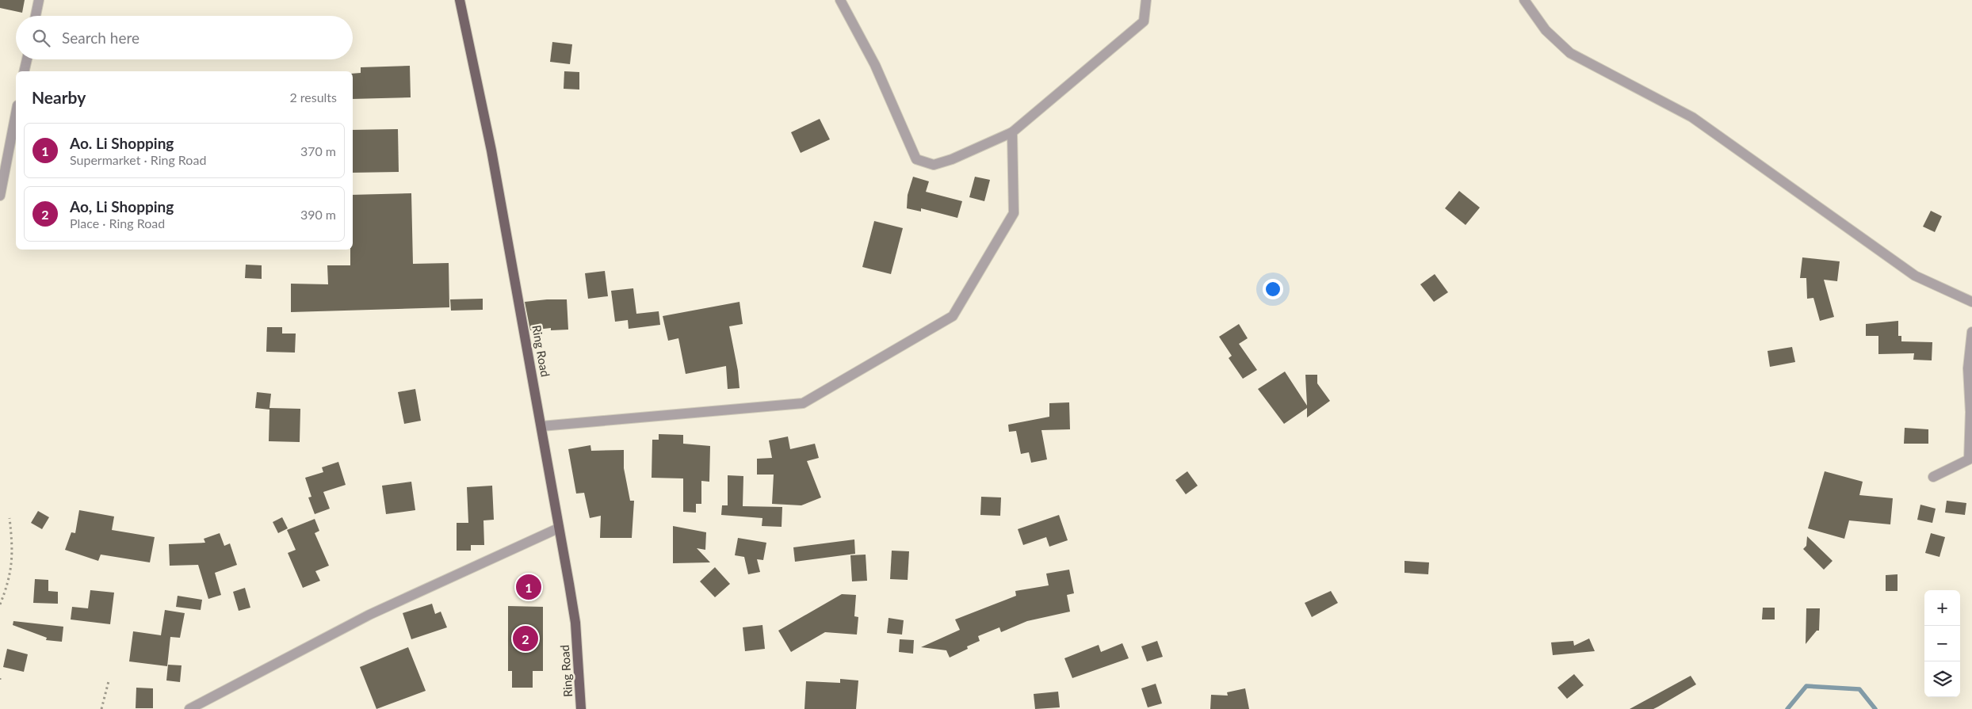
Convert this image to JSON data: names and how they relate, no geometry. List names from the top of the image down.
{
  "streets": {
    "main road": ["Ring Road"]
  },
  "page": {
    "search": "Search here",
    "heading": ["Nearby", "2 results"],
    "list": [
      {
        "mark": "1",
        "name": "Ao. Li Shopping",
        "note": "Supermarket · Ring Road",
        "value": "370 m"
      },
      {
        "mark": "2",
        "name": "Ao, Li Shopping",
        "note": "Place · Ring Road",
        "value": "390 m"
      }
    ],
    "pins": ["1", "2"],
    "map_buttons": ["+", "−"]
  }
}
